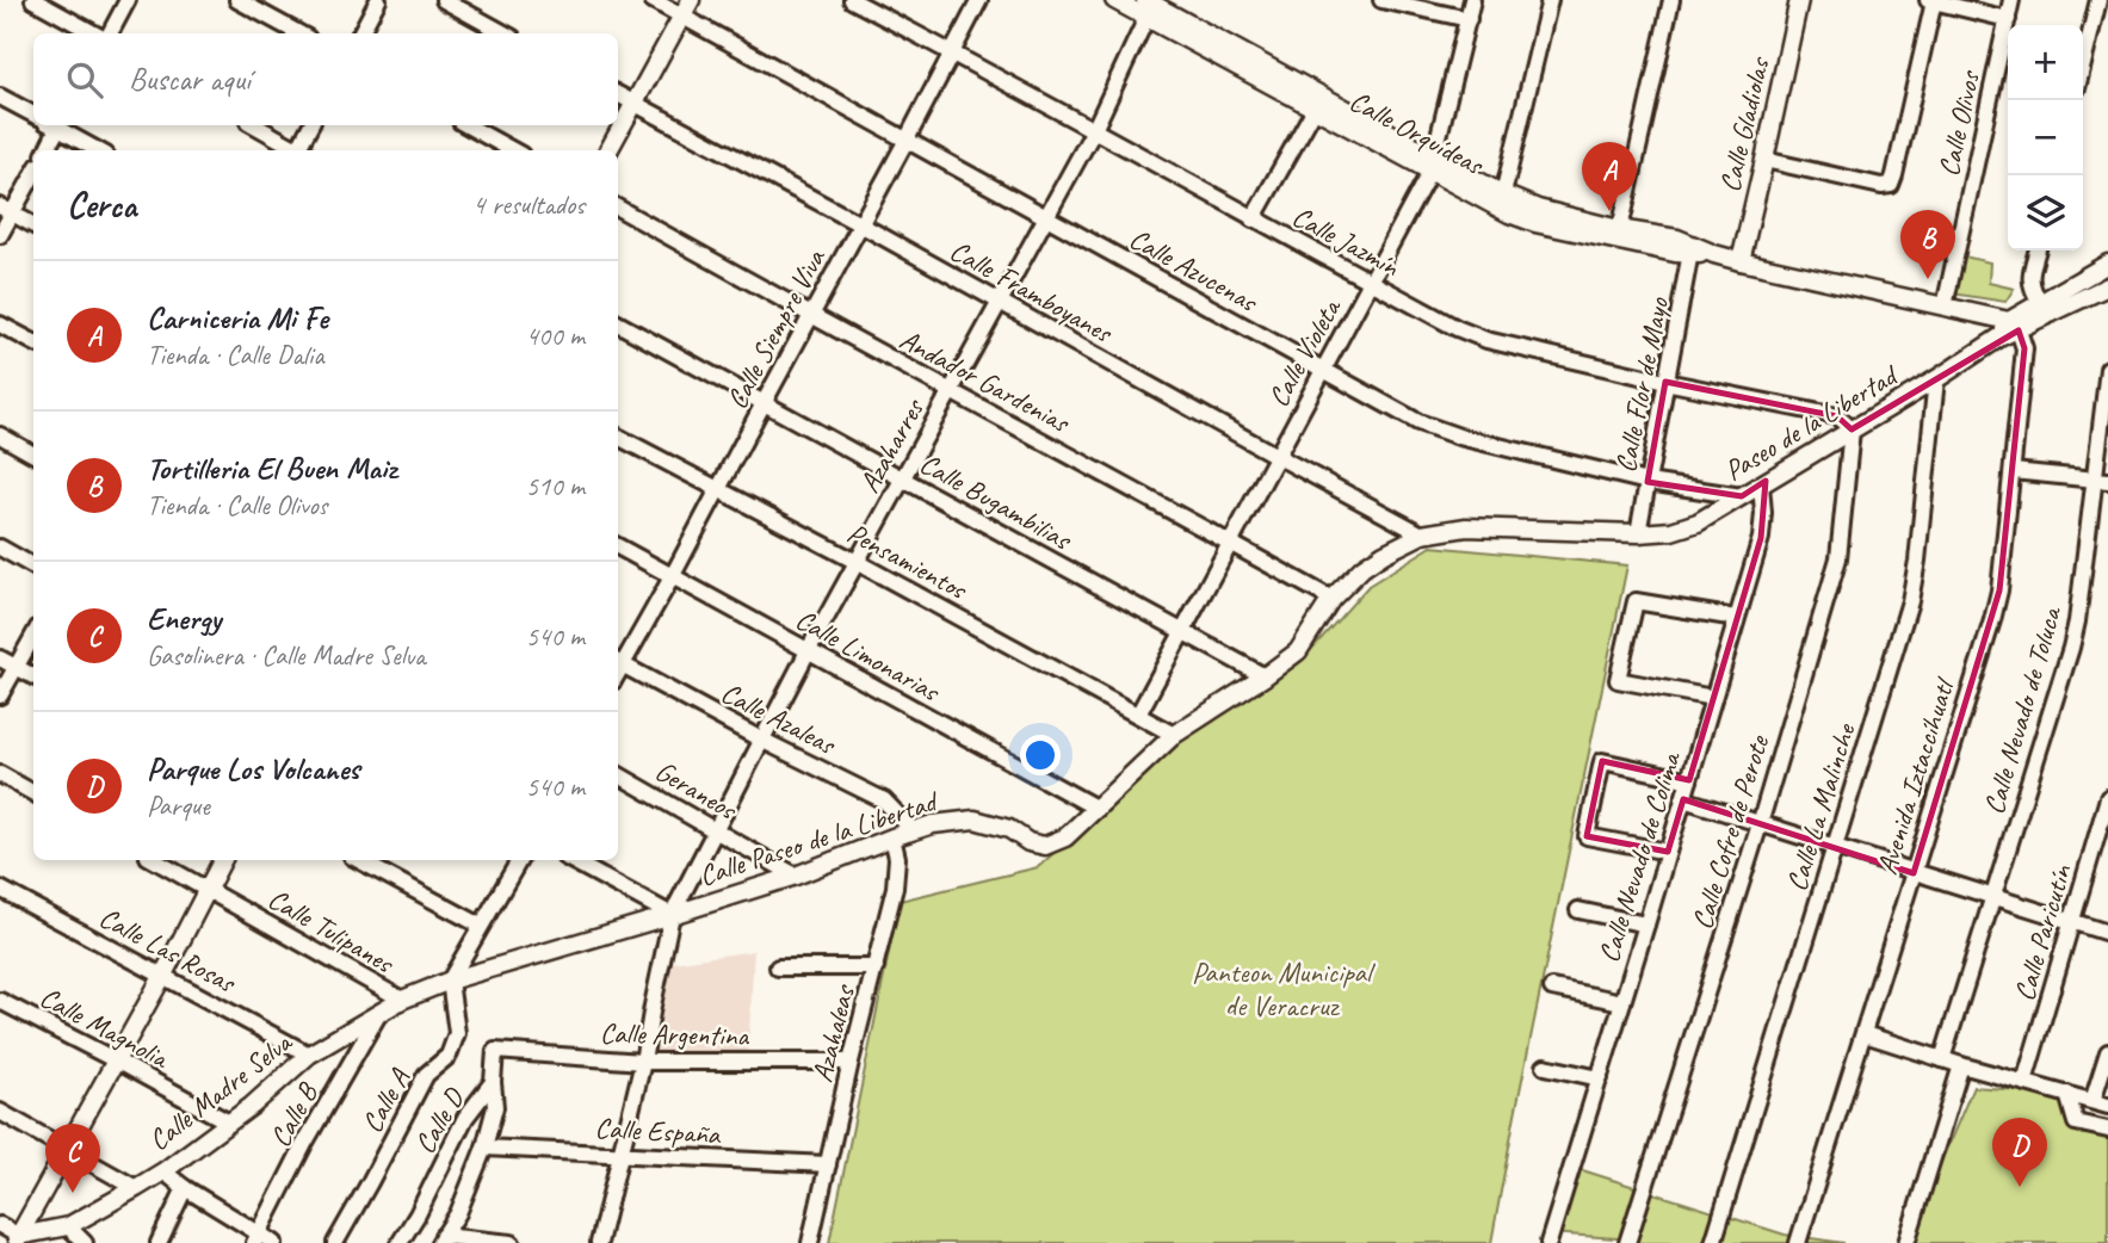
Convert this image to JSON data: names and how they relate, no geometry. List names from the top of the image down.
{
  "streets": {
    "street": [
      "Calle Olivos",
      "Calle Gladiolas",
      "Calle Orquídeas",
      "Calle Jazmín",
      "Calle Azucenas",
      "Calle Framboyanes",
      "Calle Siempre Viva",
      "Calle Violeta",
      "Andador Gardenias",
      "Calle Flor de Mayo",
      "Paseo de la Libertad",
      "Azaharres",
      "Calle Bugambilias",
      "Pensamientos",
      "Calle Limonarias",
      "Calle Nevado de Toluca",
      "Calle Azaleas",
      "Avenida Iztaccíhuatl",
      "Geraneos",
      "Calle La Malinche",
      "Calle Cofre de Perote",
      "Calle Paseo de la Libertad",
      "Calle Nevado de Colima",
      "Calle Tulipanes",
      "Calle Paricutín",
      "Calle Las Rosas",
      "Calle Magnolia",
      "Calle Argentina",
      "Azahaleas",
      "Calle Madre Selva",
      "Calle A",
      "Calle B",
      "Calle D",
      "Calle España"
    ]
  },
  "crossings": [
    ["Calle Olivos", "Calle Orquídeas"],
    ["Calle Gladiolas", "Calle Orquídeas"],
    ["Calle Orquídeas", "Calle Violeta"],
    ["Calle Orquídeas", "Calle Flor de Mayo"],
    ["Calle Orquídeas", "Paseo de la Libertad"],
    ["Calle Orquídeas", "Azaharres"],
    ["Calle Orquídeas", "Avenida Iztaccíhuatl"],
    ["Calle Jazmín", "Calle Siempre Viva"],
    ["Calle Jazmín", "Calle Violeta"],
    ["Calle Jazmín", "Calle Flor de Mayo"],
    ["Calle Jazmín", "Paseo de la Libertad"],
    ["Calle Jazmín", "Azaharres"],
    ["Calle Jazmín", "Calle Cofre de Perote"],
    ["Calle Azucenas", "Calle Siempre Viva"],
    ["Calle Azucenas", "Calle Violeta"],
    ["Calle Azucenas", "Calle Flor de Mayo"],
    ["Calle Azucenas", "Paseo de la Libertad"],
    ["Calle Azucenas", "Azaharres"],
    ["Calle Framboyanes", "Calle Siempre Viva"],
    ["Calle Framboyanes", "Calle Violeta"],
    ["Calle Framboyanes", "Azaharres"],
    ["Calle Framboyanes", "Calle Paseo de la Libertad"],
    ["Calle Siempre Viva", "Andador Gardenias"],
    ["Calle Siempre Viva", "Calle Bugambilias"],
    ["Calle Siempre Viva", "Pensamientos"],
    ["Calle Siempre Viva", "Calle Limonarias"],
    ["Calle Siempre Viva", "Calle Azaleas"],
    ["Calle Violeta", "Andador Gardenias"],
    ["Calle Violeta", "Calle Bugambilias"],
    ["Calle Violeta", "Pensamientos"],
    ["Andador Gardenias", "Azaharres"],
    ["Andador Gardenias", "Calle Paseo de la Libertad"],
    ["Calle Flor de Mayo", "Paseo de la Libertad"],
    ["Calle Flor de Mayo", "Calle Paseo de la Libertad"],
    ["Paseo de la Libertad", "Avenida Iztaccíhuatl"],
    ["Paseo de la Libertad", "Calle La Malinche"],
    ["Paseo de la Libertad", "Calle Cofre de Perote"],
    ["Paseo de la Libertad", "Calle Paseo de la Libertad"],
    ["Paseo de la Libertad", "Calle Nevado de Colima"],
    ["Azaharres", "Calle Bugambilias"],
    ["Azaharres", "Pensamientos"],
    ["Azaharres", "Calle Limonarias"],
    ["Azaharres", "Calle Azaleas"],
    ["Azaharres", "Geraneos"],
    ["Azaharres", "Calle Paseo de la Libertad"],
    ["Azaharres", "Calle Argentina"],
    ["Azaharres", "Calle España"],
    ["Calle Bugambilias", "Calle Paseo de la Libertad"],
    ["Pensamientos", "Calle Paseo de la Libertad"],
    ["Calle Limonarias", "Calle Paseo de la Libertad"],
    ["Calle Azaleas", "Calle Paseo de la Libertad"],
    ["Geraneos", "Calle Paseo de la Libertad"],
    ["Calle Paseo de la Libertad", "Azahaleas"],
    ["Calle Paseo de la Libertad", "Calle Madre Selva"],
    ["Calle Paseo de la Libertad", "Calle A"],
    ["Calle Tulipanes", "Calle Madre Selva"],
    ["Calle Las Rosas", "Calle Madre Selva"],
    ["Calle Magnolia", "Calle Madre Selva"],
    ["Calle Argentina", "Azahaleas"],
    ["Calle Argentina", "Calle D"],
    ["Azahaleas", "Calle España"],
    ["Calle Madre Selva", "Calle A"],
    ["Calle Madre Selva", "Calle B"]
  ],
  "parks": ["Panteon Municipal de Veracruz"],
  "page": {
    "map_buttons": ["+", "−"],
    "search": "Buscar aquí",
    "pins": [
      "A",
      "B",
      "D",
      "C"
    ],
    "heading": ["Cerca", "4 resultados"],
    "list": [
      {
        "mark": "A",
        "name": "Carniceria Mi Fe",
        "note": "Tienda · Calle Dalia",
        "value": "400 m"
      },
      {
        "mark": "B",
        "name": "Tortilleria El Buen Maiz",
        "note": "Tienda · Calle Olivos",
        "value": "510 m"
      },
      {
        "mark": "C",
        "name": "Energy",
        "note": "Gasolinera · Calle Madre Selva",
        "value": "540 m"
      },
      {
        "mark": "D",
        "name": "Parque Los Volcanes",
        "note": "Parque",
        "value": "540 m"
      }
    ]
  }
}
